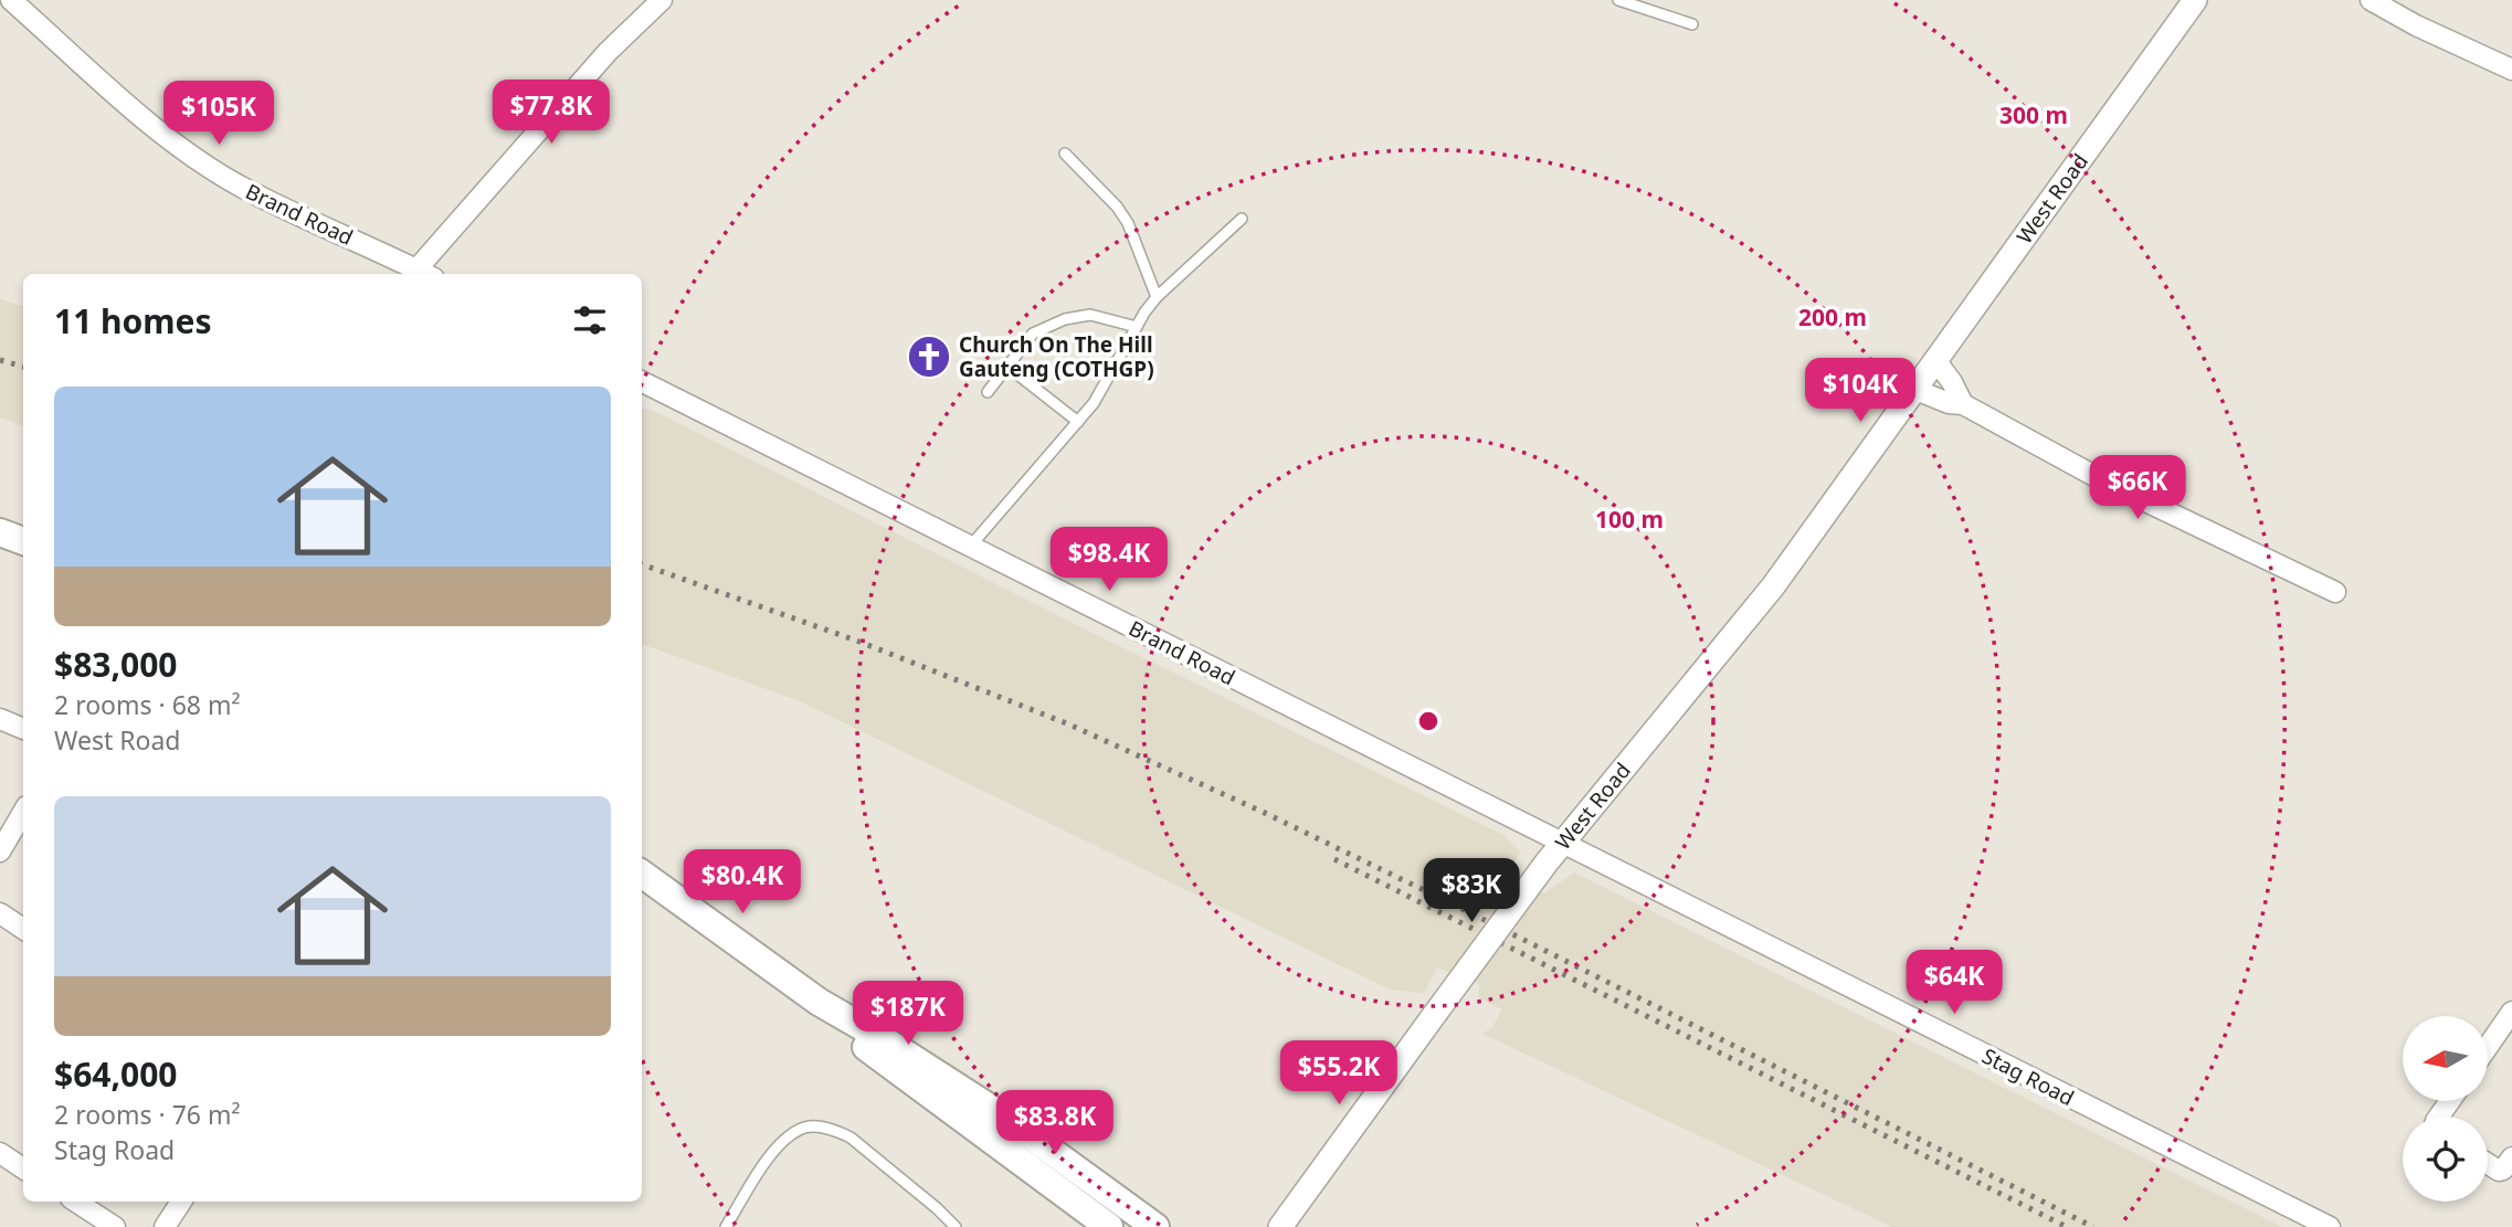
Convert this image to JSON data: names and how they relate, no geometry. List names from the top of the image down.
{
  "streets": {
    "street": ["West Road", "Brand Road", "Stag Road"]
  },
  "crossings": [
    ["West Road", "Brand Road"],
    ["West Road", "Stag Road"],
    ["Brand Road", "Stag Road"]
  ],
  "places": {
    "church": ["Church On The Hill Gauteng (COTHGP)"]
  },
  "north": "left",
  "page": {
    "price": [
      "$77.8K",
      "$105K",
      "$104K",
      "$66K",
      "$98.4K",
      "$80.4K",
      "$83K",
      "$64K",
      "$187K",
      "$55.2K",
      "$83.8K"
    ],
    "heading": "11 homes",
    "list": [
      {
        "name": "$83,000",
        "note": "2 rooms · 68 m² · West Road"
      },
      {
        "name": "$64,000",
        "note": "2 rooms · 76 m² · Stag Road"
      }
    ]
  },
  "rings": ["300 m", "200 m", "100 m"]
}
